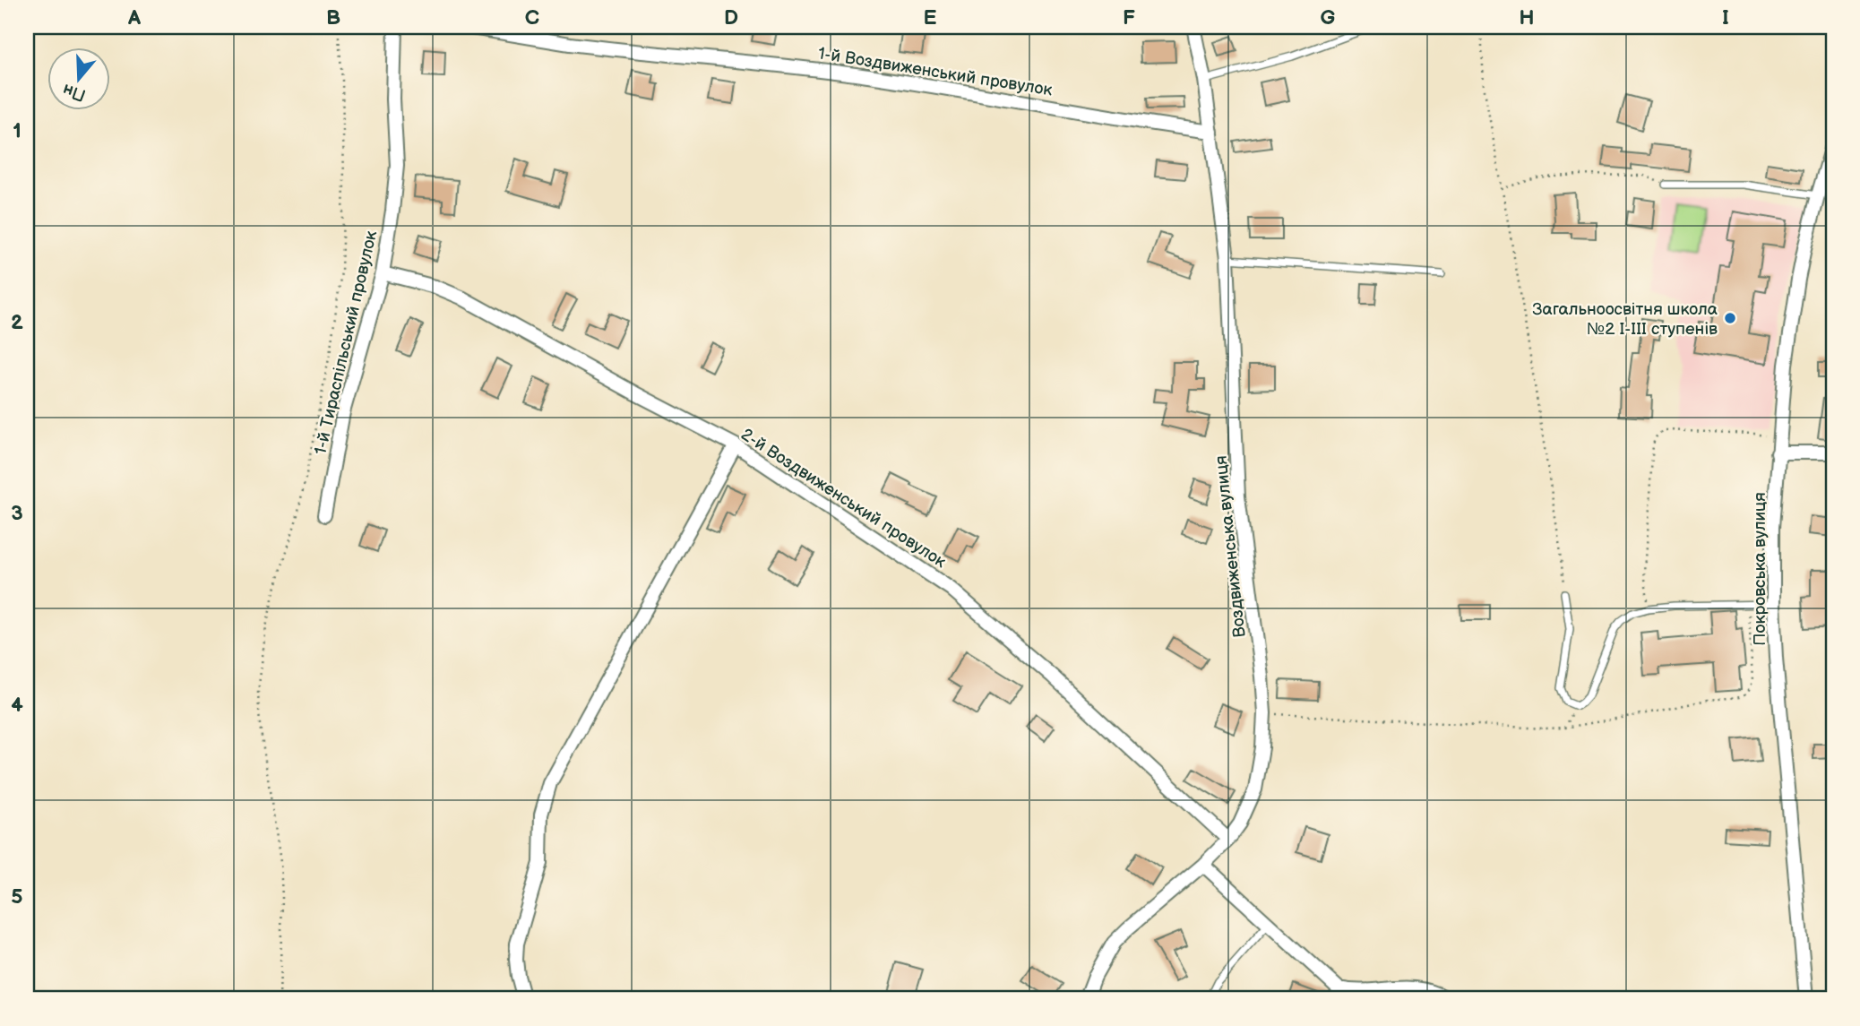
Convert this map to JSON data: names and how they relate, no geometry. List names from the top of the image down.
{
  "streets": {
    "street": [
      "1-й Воздвиженський провулок",
      "1-й Тираспільський провулок",
      "2-й Воздвиженський провулок",
      "Воздвиженська вулиця",
      "Покровська вулиця"
    ]
  },
  "crossings": [
    ["1-й Воздвиженський провулок", "Воздвиженська вулиця"],
    ["1-й Тираспільський провулок", "2-й Воздвиженський провулок"],
    ["2-й Воздвиженський провулок", "Воздвиженська вулиця"]
  ],
  "places": ["Загальноосвітня школа №2 I-III ступенів"],
  "north": "bottom",
  "grid": {
    "columns": [
      "A",
      "B",
      "C",
      "D",
      "E",
      "F",
      "G",
      "H",
      "I"
    ],
    "rows": [
      "1",
      "2",
      "3",
      "4",
      "5"
    ]
  }
}
